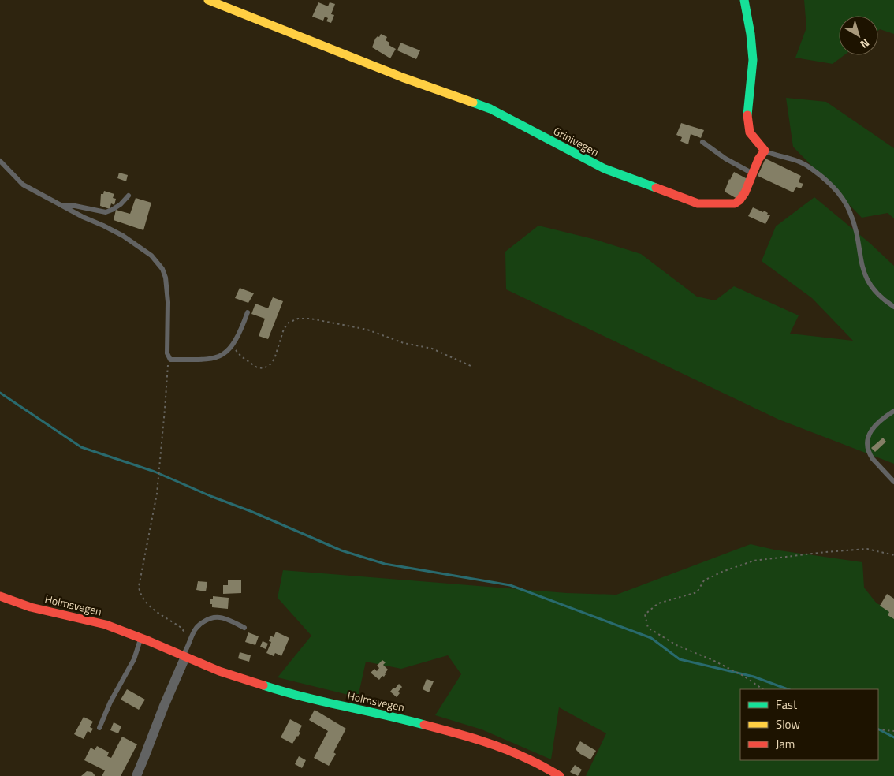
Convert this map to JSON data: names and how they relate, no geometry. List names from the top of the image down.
{
  "streets": {
    "street": ["Grinivegen", "Holmsvegen"]
  },
  "legend": ["Fast", "Slow", "Jam"],
  "north": "bottom right"
}
